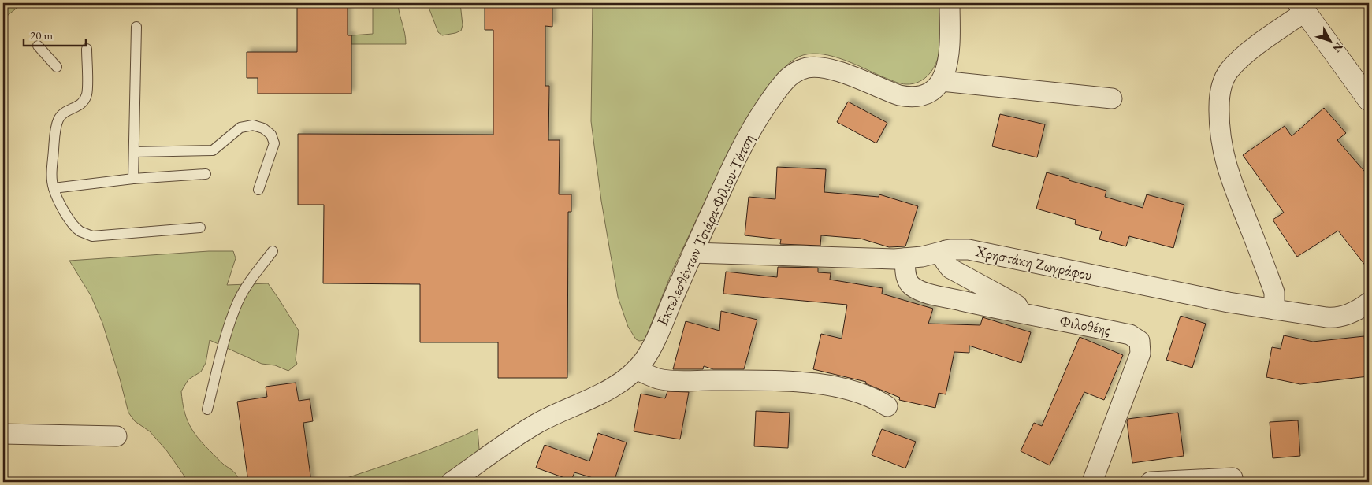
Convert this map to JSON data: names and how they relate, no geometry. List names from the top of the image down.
{
  "streets": {
    "street": ["Εκτελεσθέντων Τσιάρα-Φίλιου-Τάτση", "Χρηστάκη Ζωγράφου", "Φιλοθέης"]
  },
  "crossings": [
    ["Εκτελεσθέντων Τσιάρα-Φίλιου-Τάτση", "Χρηστάκη Ζωγράφου"],
    ["Χρηστάκη Ζωγράφου", "Φιλοθέης"]
  ],
  "scale_bar": "20 m",
  "north": "bottom right"
}
